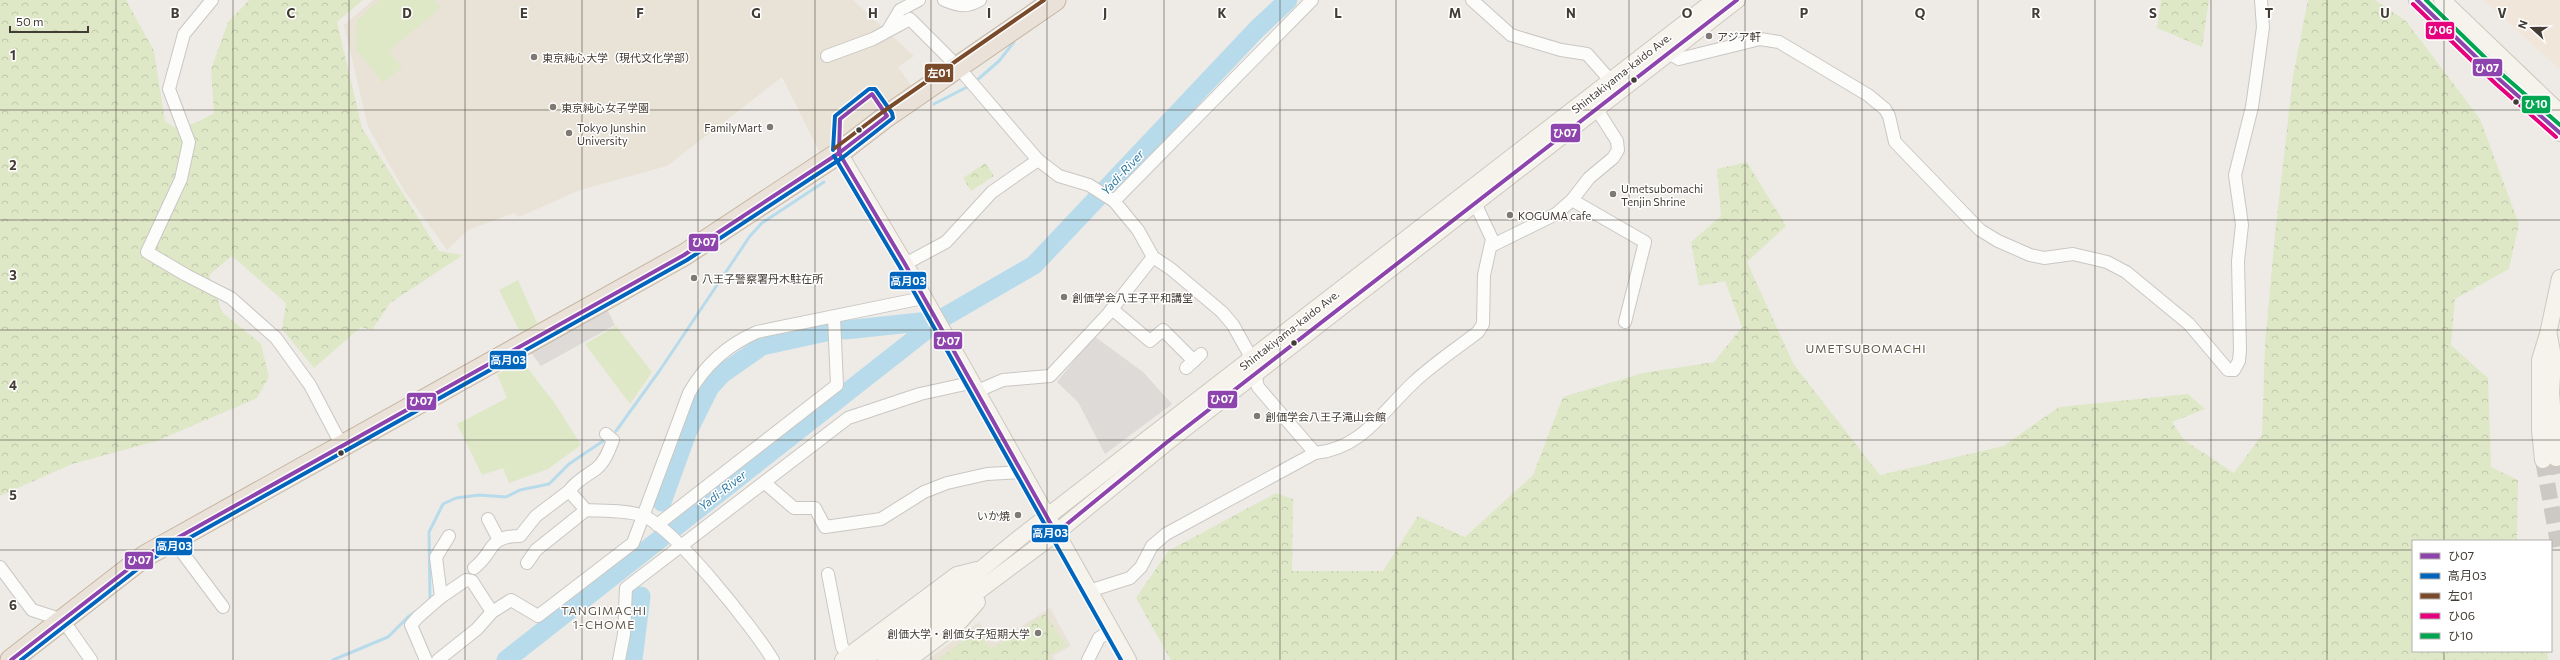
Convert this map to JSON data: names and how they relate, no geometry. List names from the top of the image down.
{
  "streets": {
    "main road": ["Shintakiyama-kaido Ave."]
  },
  "districts": ["UMETSUBOMACHI", "TANGIMACHI 1-CHOME"],
  "water": ["Yadi-River"],
  "places": [
    "アジア軒",
    "東京純心大学（現代文化学部）",
    "東京純心女子学園",
    "FamilyMart",
    "Tokyo Junshin University",
    "Umetsubomachi Tenjin Shrine",
    "KOGUMA cafe",
    "八王子警察署丹木駐在所",
    "創価学会八王子平和講堂",
    "創価学会八王子滝山会館",
    "いか焼",
    "創価大学・創価女子短期大学"
  ],
  "lines": [
    "transit line ひ07",
    "transit line 左01",
    "transit line ひ10",
    "transit line ひ06",
    "transit line 高月03"
  ],
  "legend": [
    "ひ07",
    "高月03",
    "左01",
    "ひ06",
    "ひ10"
  ],
  "scale_bar": "50 m",
  "north": "left",
  "grid": {
    "columns": [
      "B",
      "C",
      "D",
      "E",
      "F",
      "G",
      "H",
      "I",
      "J",
      "K",
      "L",
      "M",
      "N",
      "O",
      "P",
      "Q",
      "R",
      "S",
      "T",
      "U",
      "V"
    ],
    "rows": [
      "1",
      "2",
      "3",
      "4",
      "5",
      "6"
    ]
  }
}
